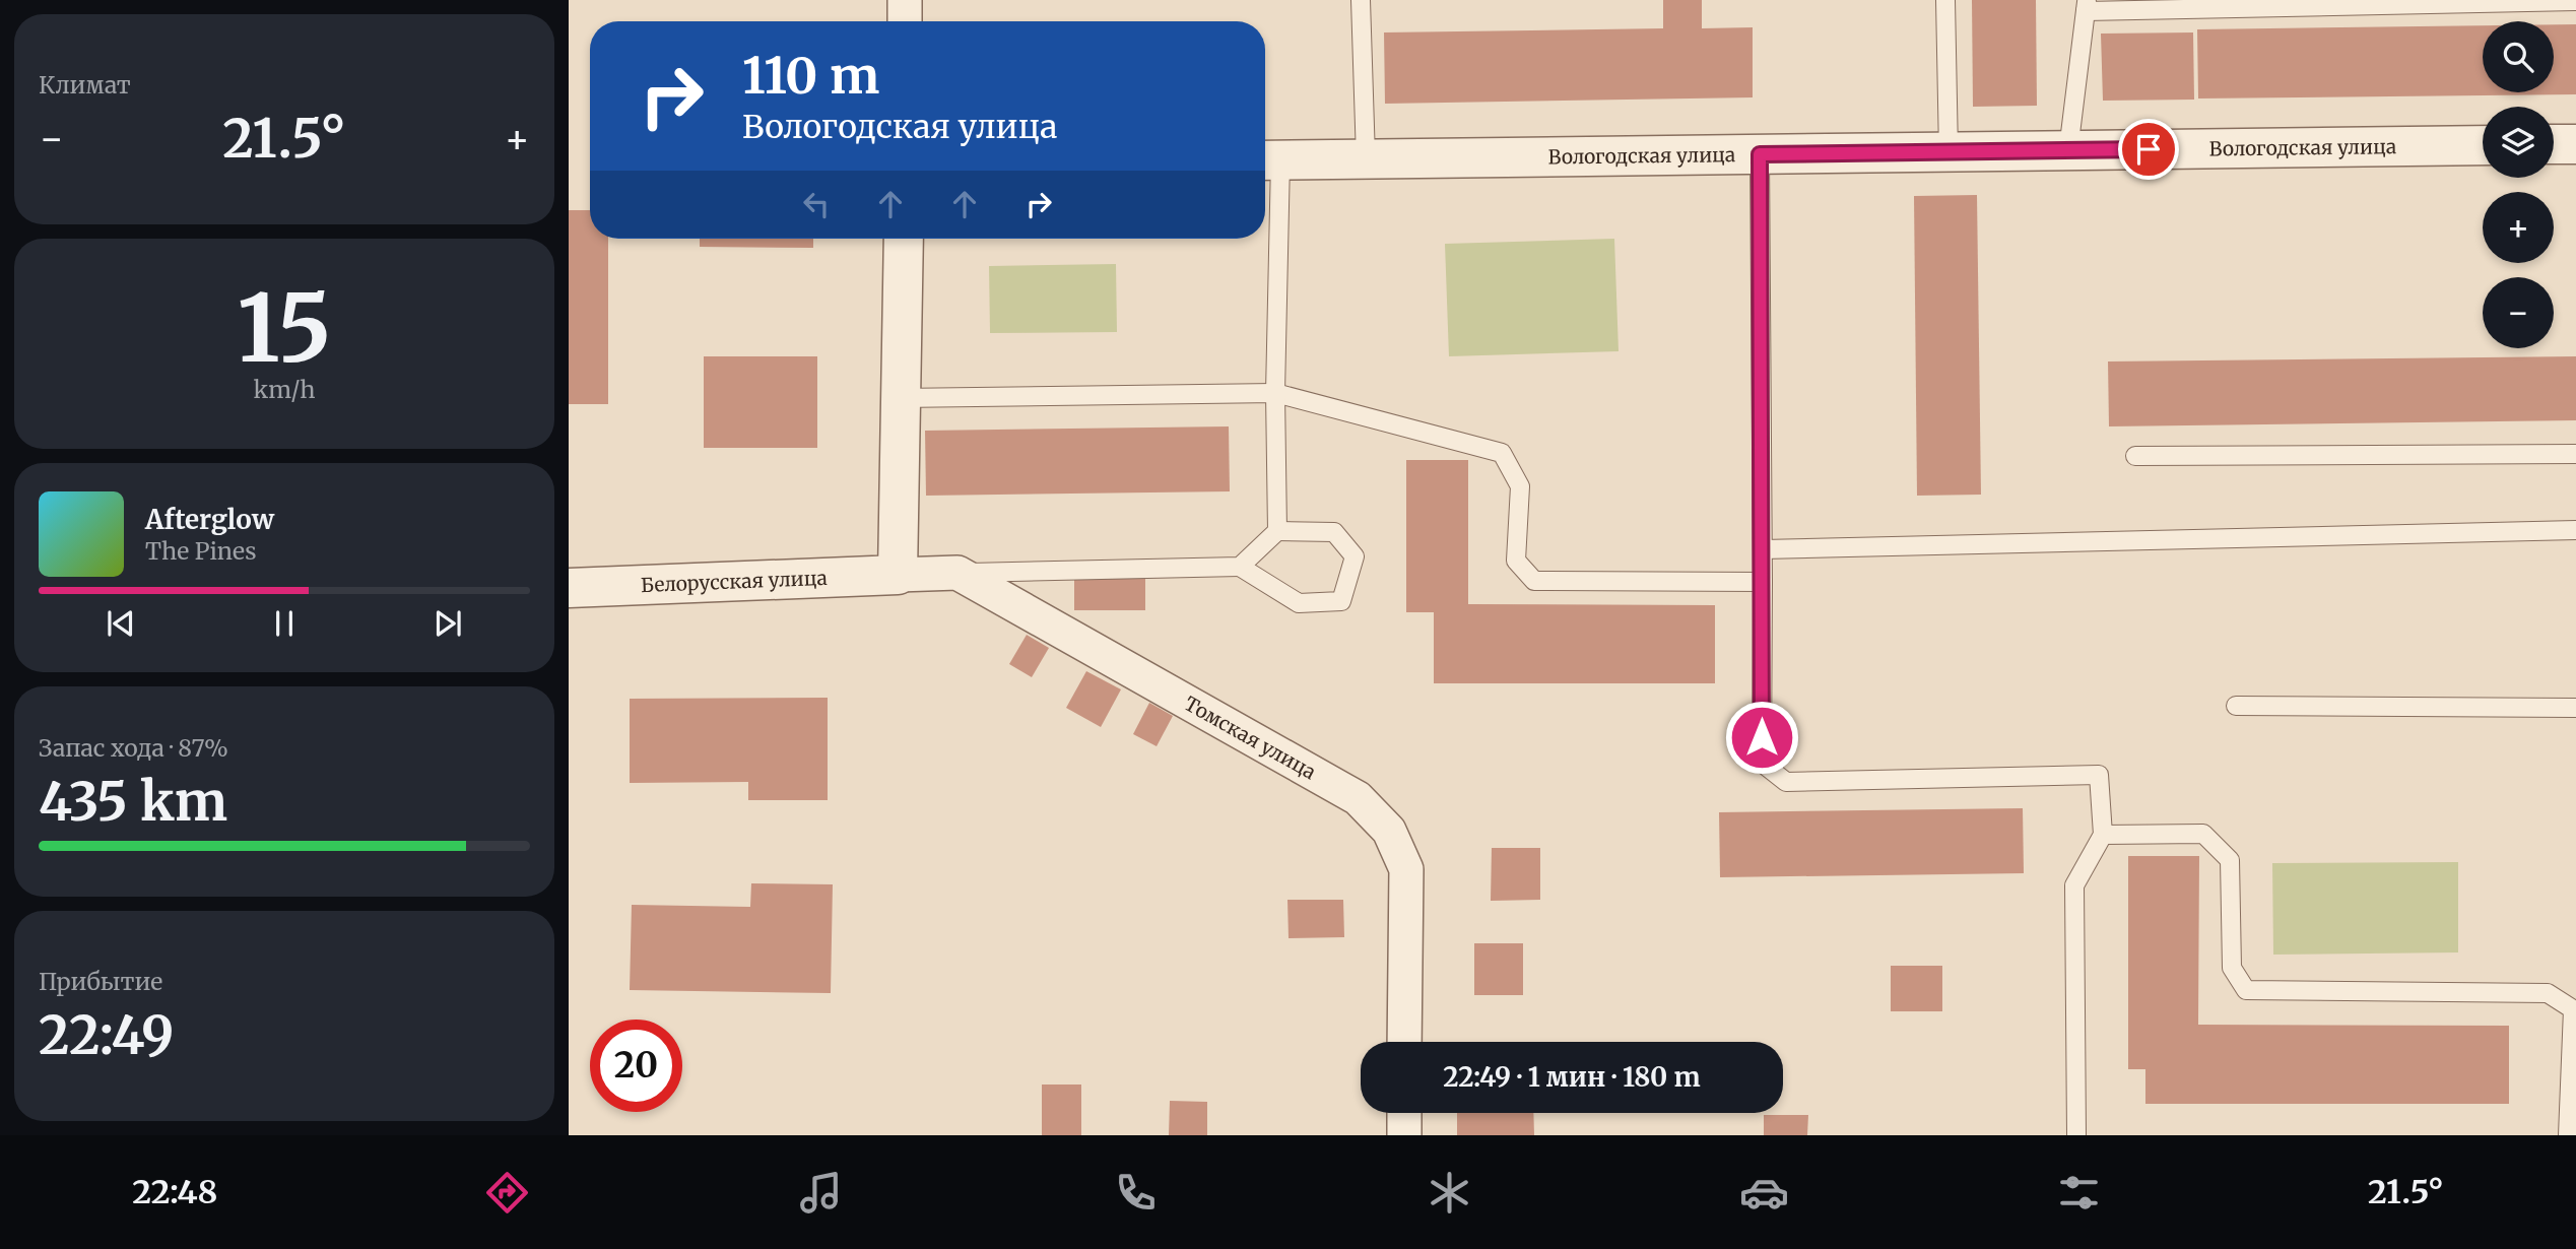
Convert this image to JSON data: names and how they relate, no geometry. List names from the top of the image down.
{
  "streets": {
    "street": ["Вологодская улица", "Белорусская улица", "Томская улица"]
  },
  "page": {
    "tile": [
      "Климат",
      ["15", "km/h"],
      ["Запас хода · 87%", "435 km"],
      ["Прибытие", "22:49"]
    ],
    "map_buttons": ["+", "−"],
    "turn": ["110 m", "Вологодская улица"],
    "heat": ["−", "21.5°", "+"],
    "song": ["Afterglow", "The Pines"],
    "limit": "20",
    "trip": "22:49 · 1 мин · 180 m",
    "tabs": ["22:48", "21.5°"]
  }
}
